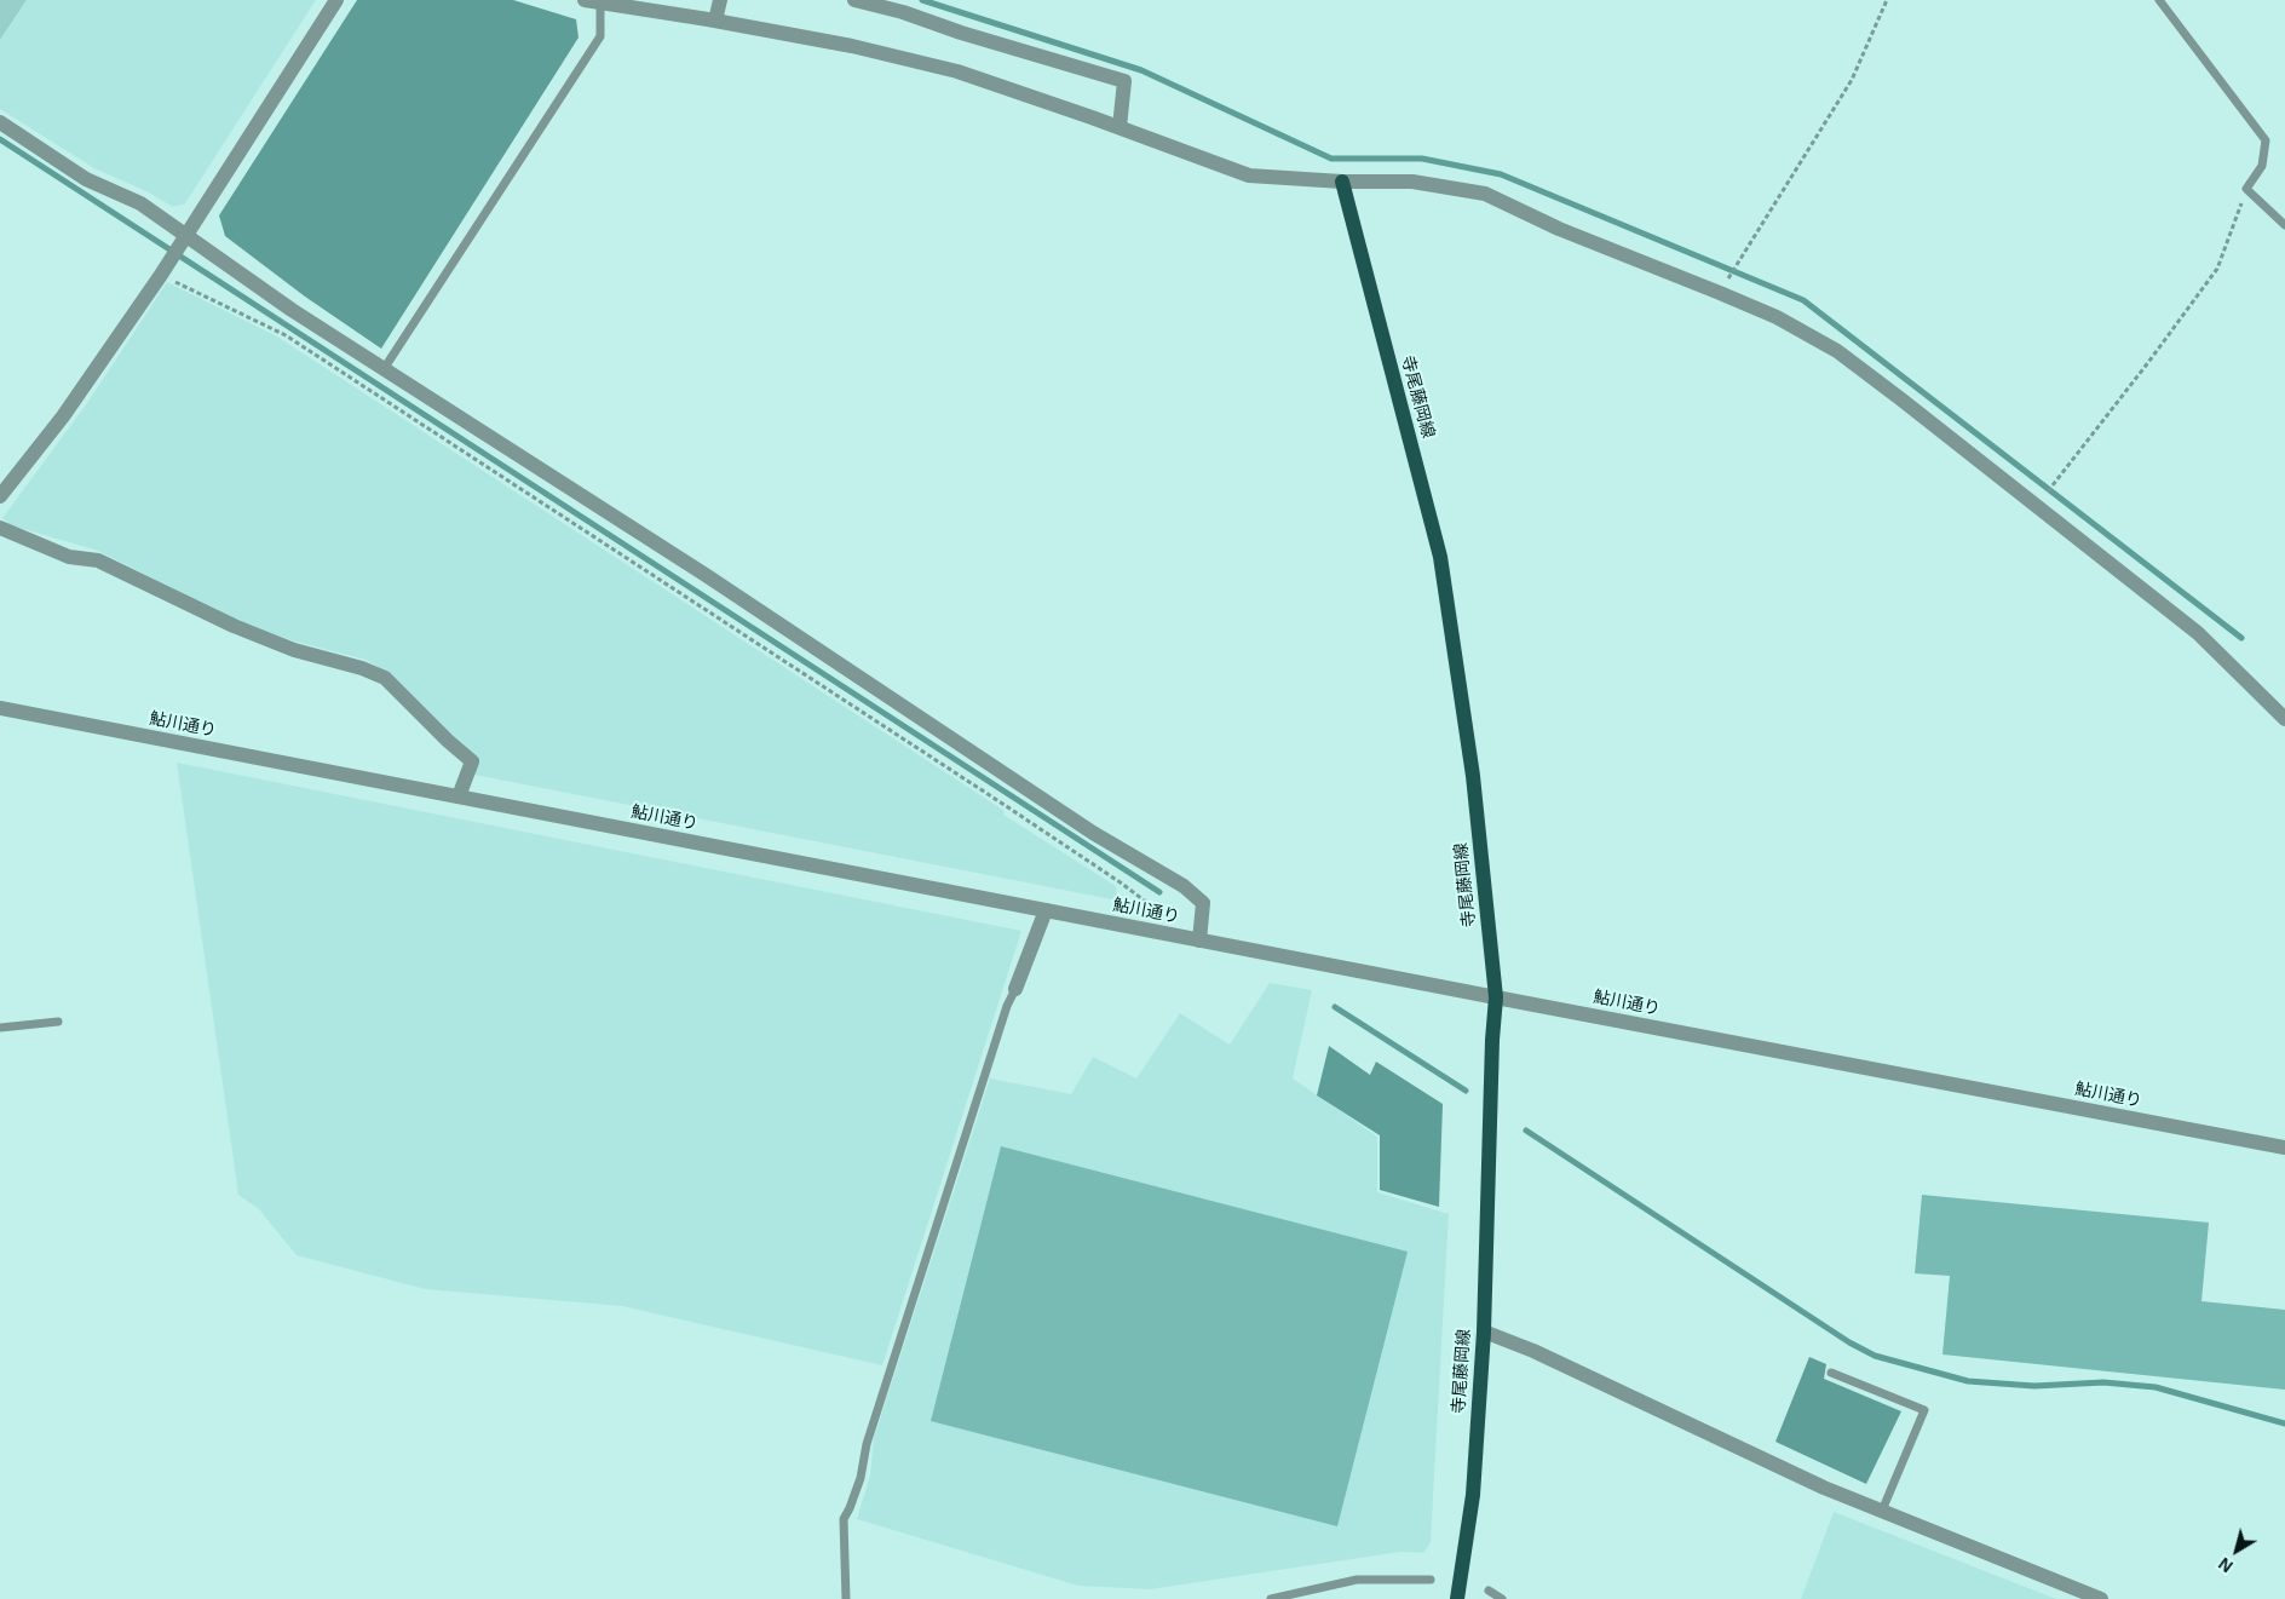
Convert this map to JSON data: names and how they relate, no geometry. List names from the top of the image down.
{
  "streets": {
    "main road": ["寺尾藤岡線"],
    "street": ["鮎川通り"]
  },
  "crossings": [
    ["寺尾藤岡線", "鮎川通り"]
  ],
  "north": "bottom left"
}
